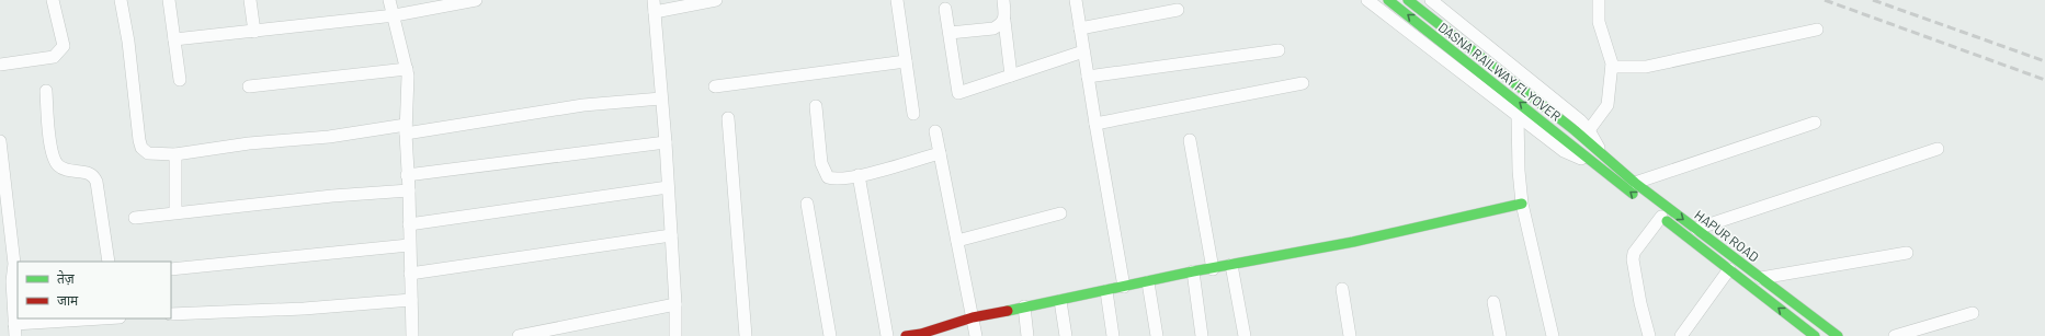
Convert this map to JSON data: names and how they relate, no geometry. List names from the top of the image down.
{
  "streets": {
    "main road": ["DASNA RAILWAY FLYOVER", "HAPUR ROAD"]
  },
  "crossings": [
    ["DASNA RAILWAY FLYOVER", "HAPUR ROAD"]
  ],
  "legend": ["तेज़", "जाम"]
}
